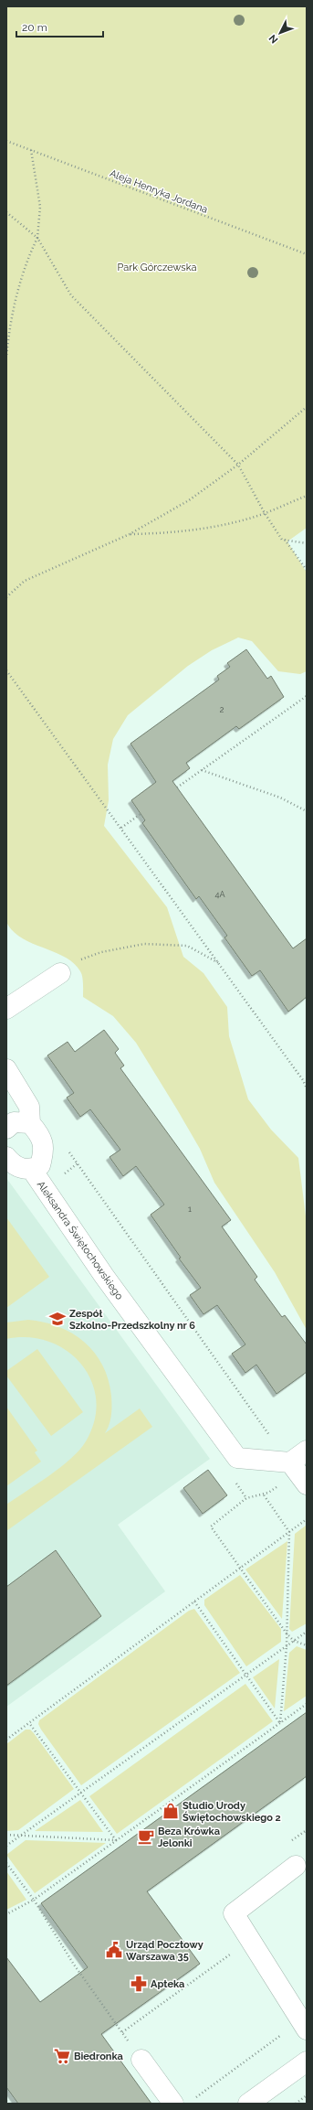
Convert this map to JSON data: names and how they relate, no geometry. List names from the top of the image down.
{
  "streets": {
    "street": ["Aleksandra Świętochowskiego"],
    "path": ["Aleja Henryka Jordana"]
  },
  "parks": ["Park Górczewska"],
  "places": {
    "school or university": ["Zespół Szkolno-Przedszkolny nr 6"],
    "shop": ["Studio Urody Świętochowskiego 2"],
    "cafe": ["Beza Krówka Jelonki"],
    "public building": ["Urząd Pocztowy Warszawa 35"],
    "pharmacy": ["Apteka"],
    "supermarket": ["Biedronka"]
  },
  "house_numbers": ["2", "4A", "1"],
  "scale_bar": "20 m",
  "north": "bottom left"
}
